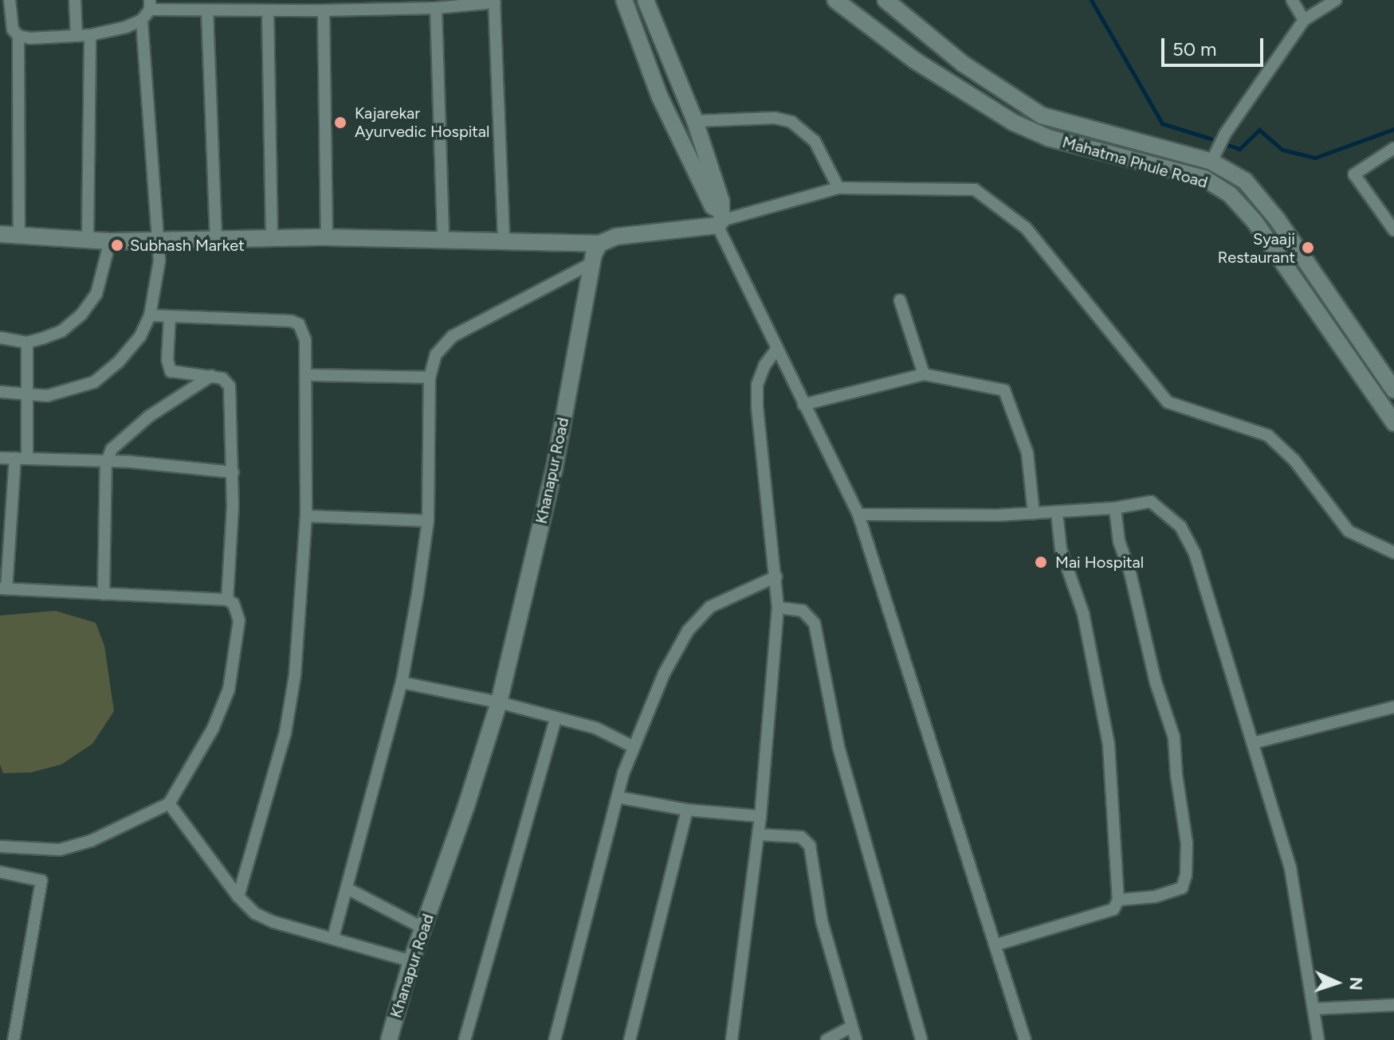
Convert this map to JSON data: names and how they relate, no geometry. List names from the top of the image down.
{
  "streets": {
    "main road": ["Mahatma Phule Road", "Khanapur Road"]
  },
  "places": [
    "Kajarekar Ayurvedic Hospital",
    "Subhash Market",
    "Syaaji Restaurant",
    "Mai Hospital"
  ],
  "scale_bar": "50 m",
  "north": "right"
}
